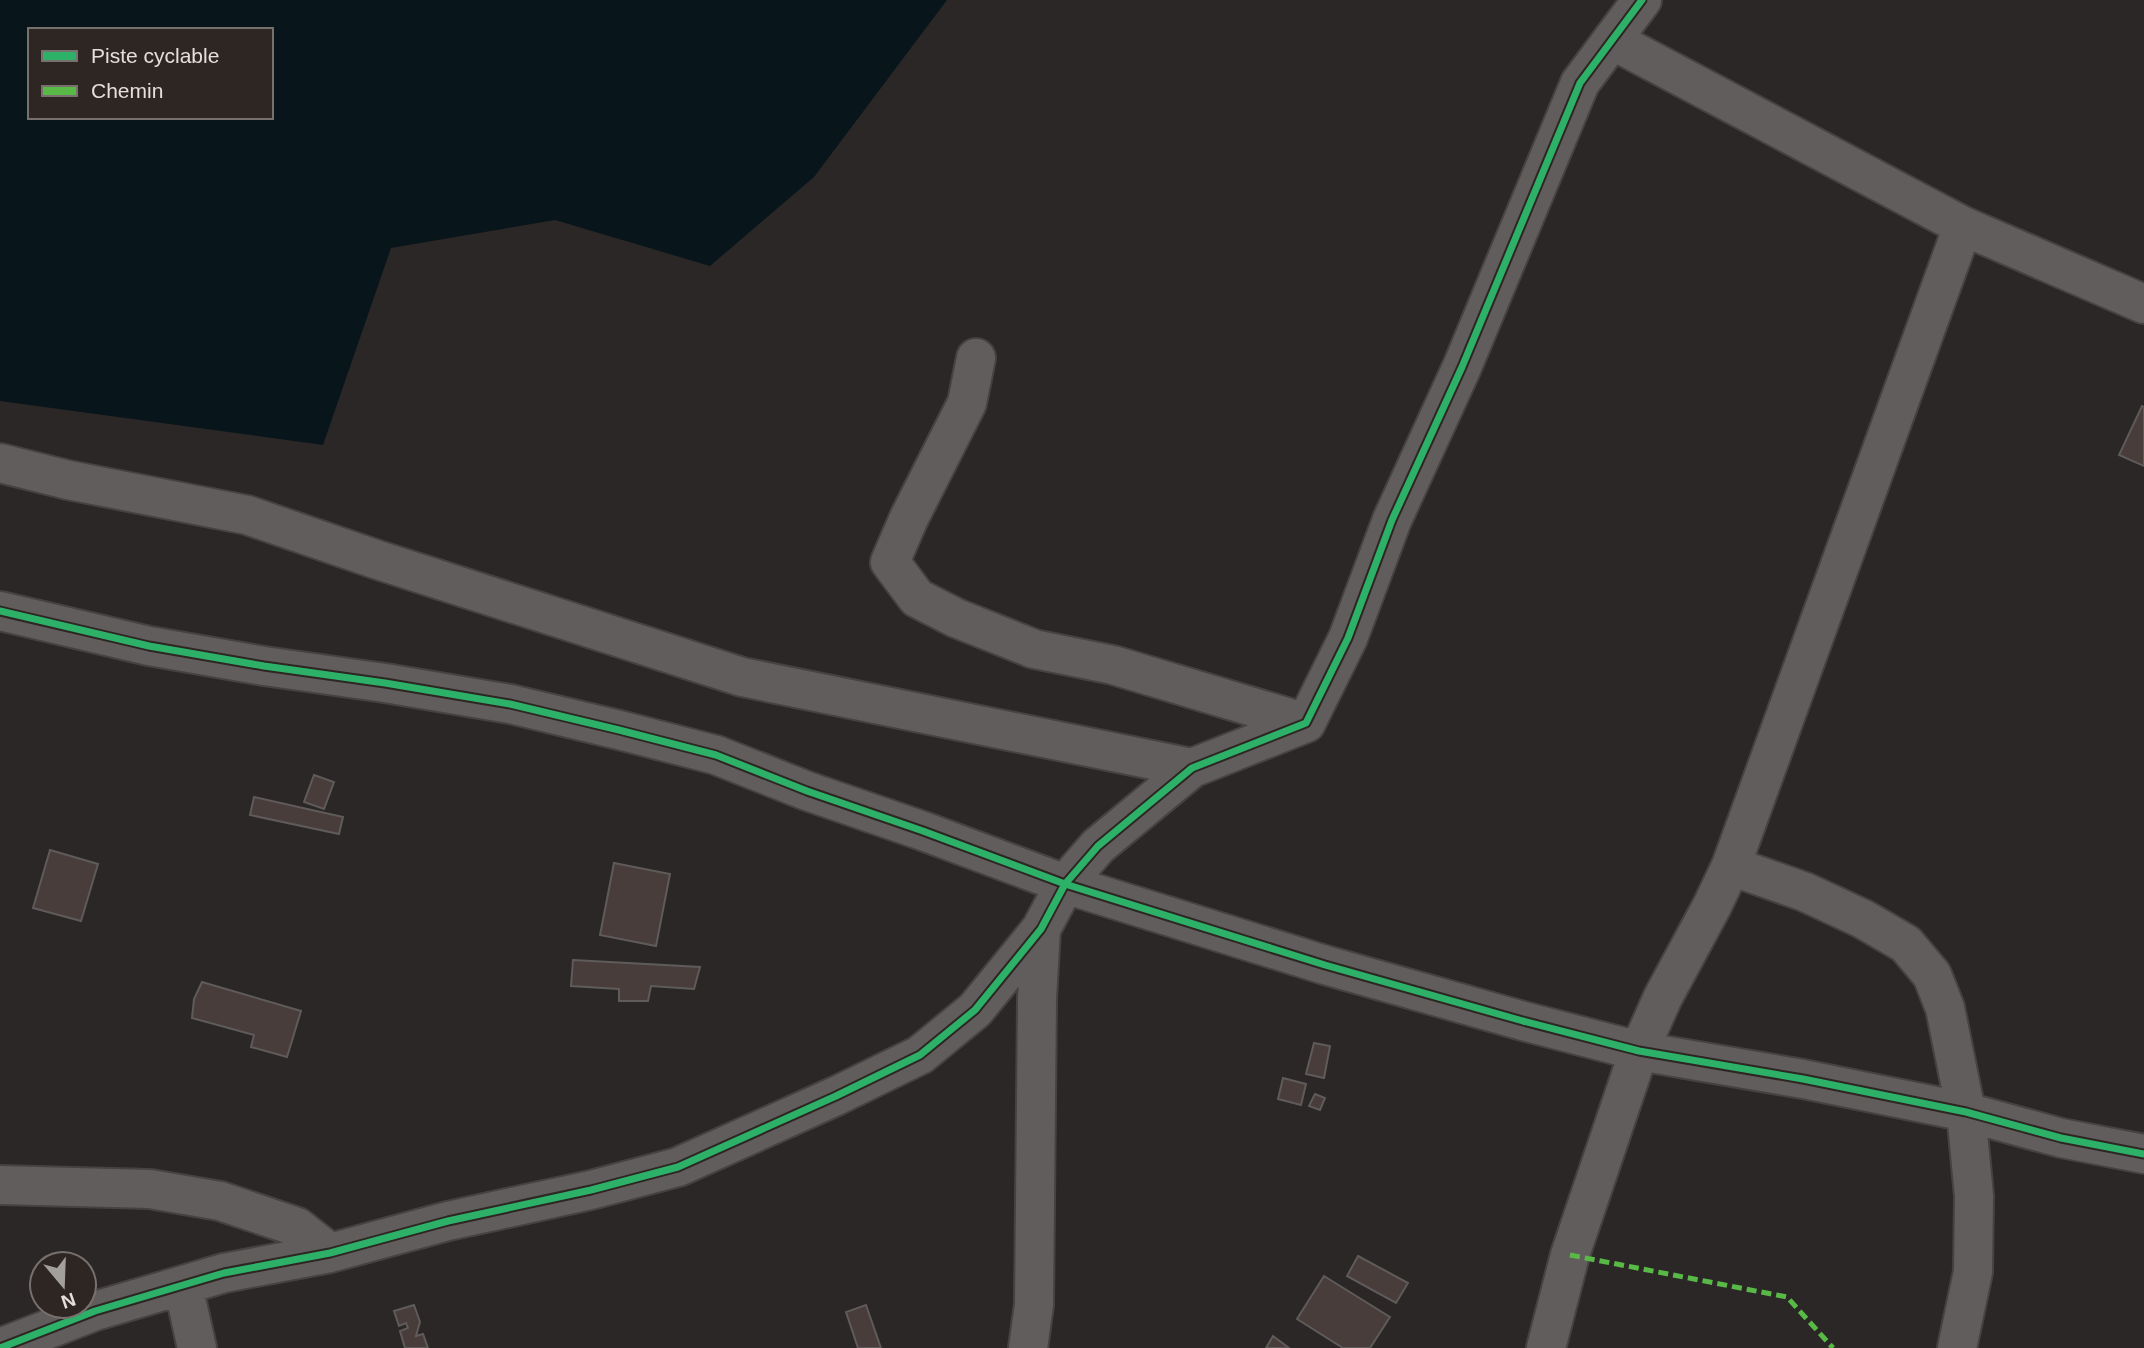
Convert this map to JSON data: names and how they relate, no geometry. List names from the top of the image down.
{
  "legend": ["Piste cyclable", "Chemin"],
  "north": "bottom"
}
